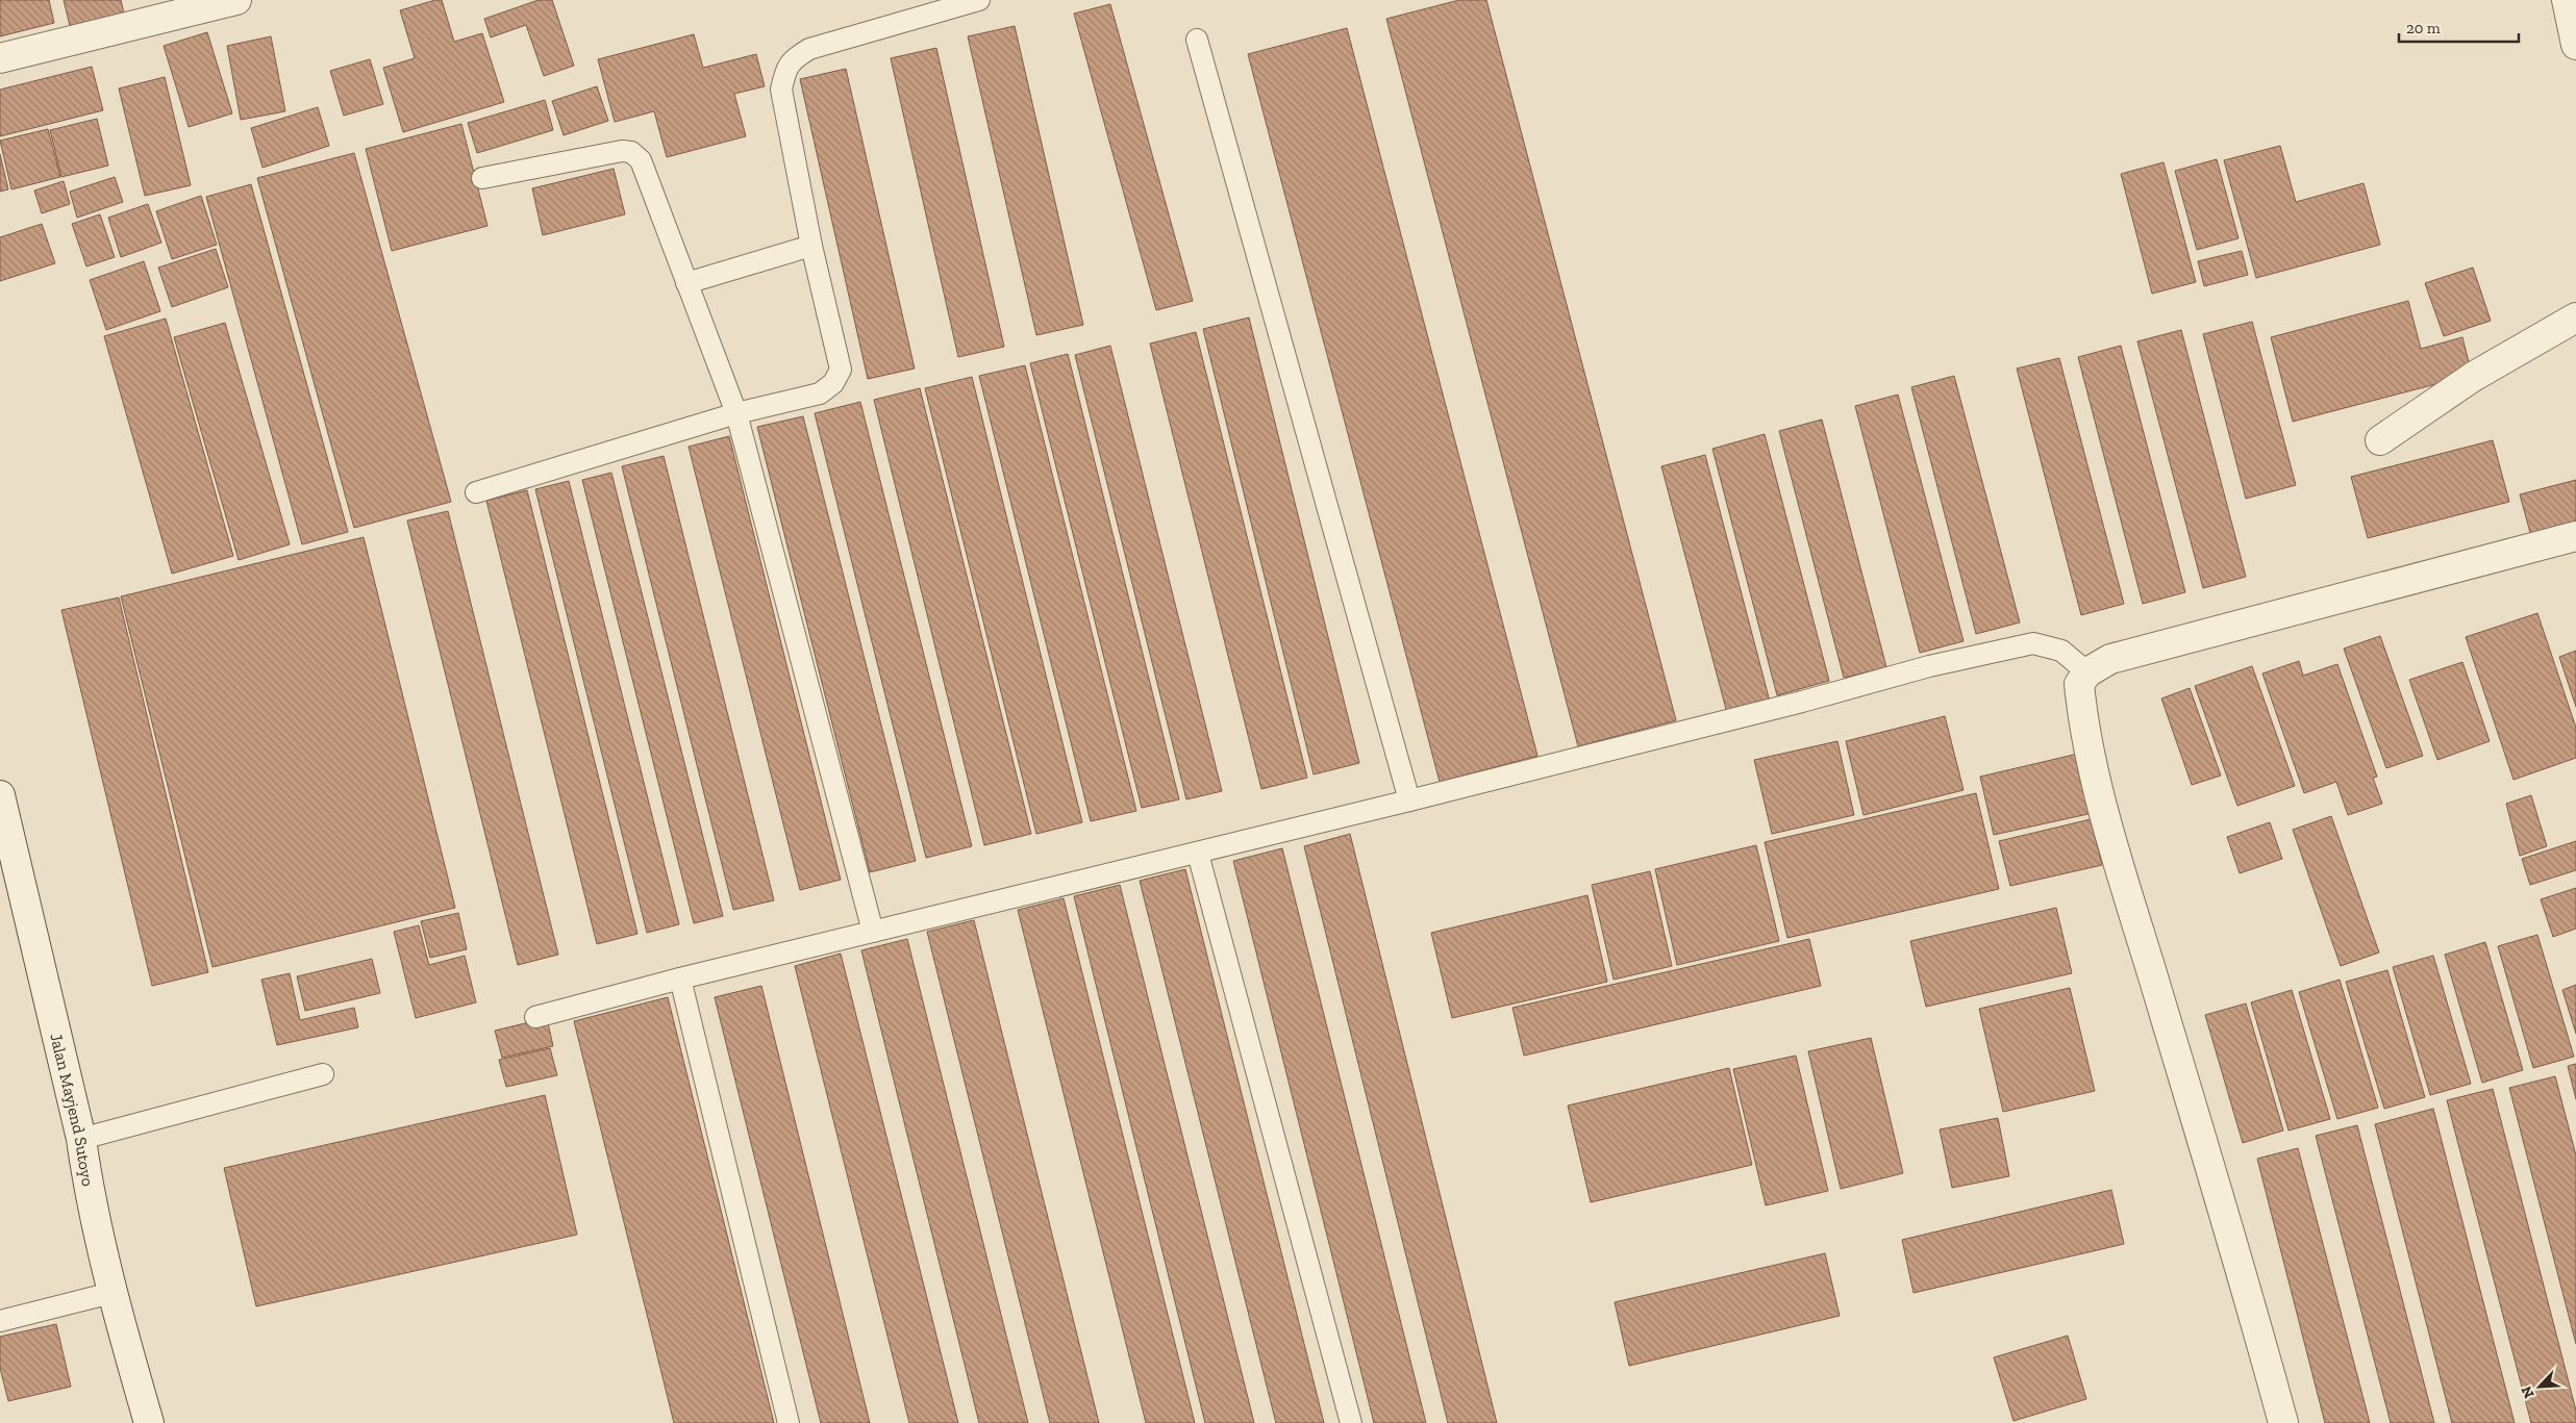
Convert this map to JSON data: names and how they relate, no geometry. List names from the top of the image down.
{
  "streets": {
    "street": ["Jalan Mayjend Sutoyo"]
  },
  "scale_bar": "20 m",
  "north": "bottom left"
}
